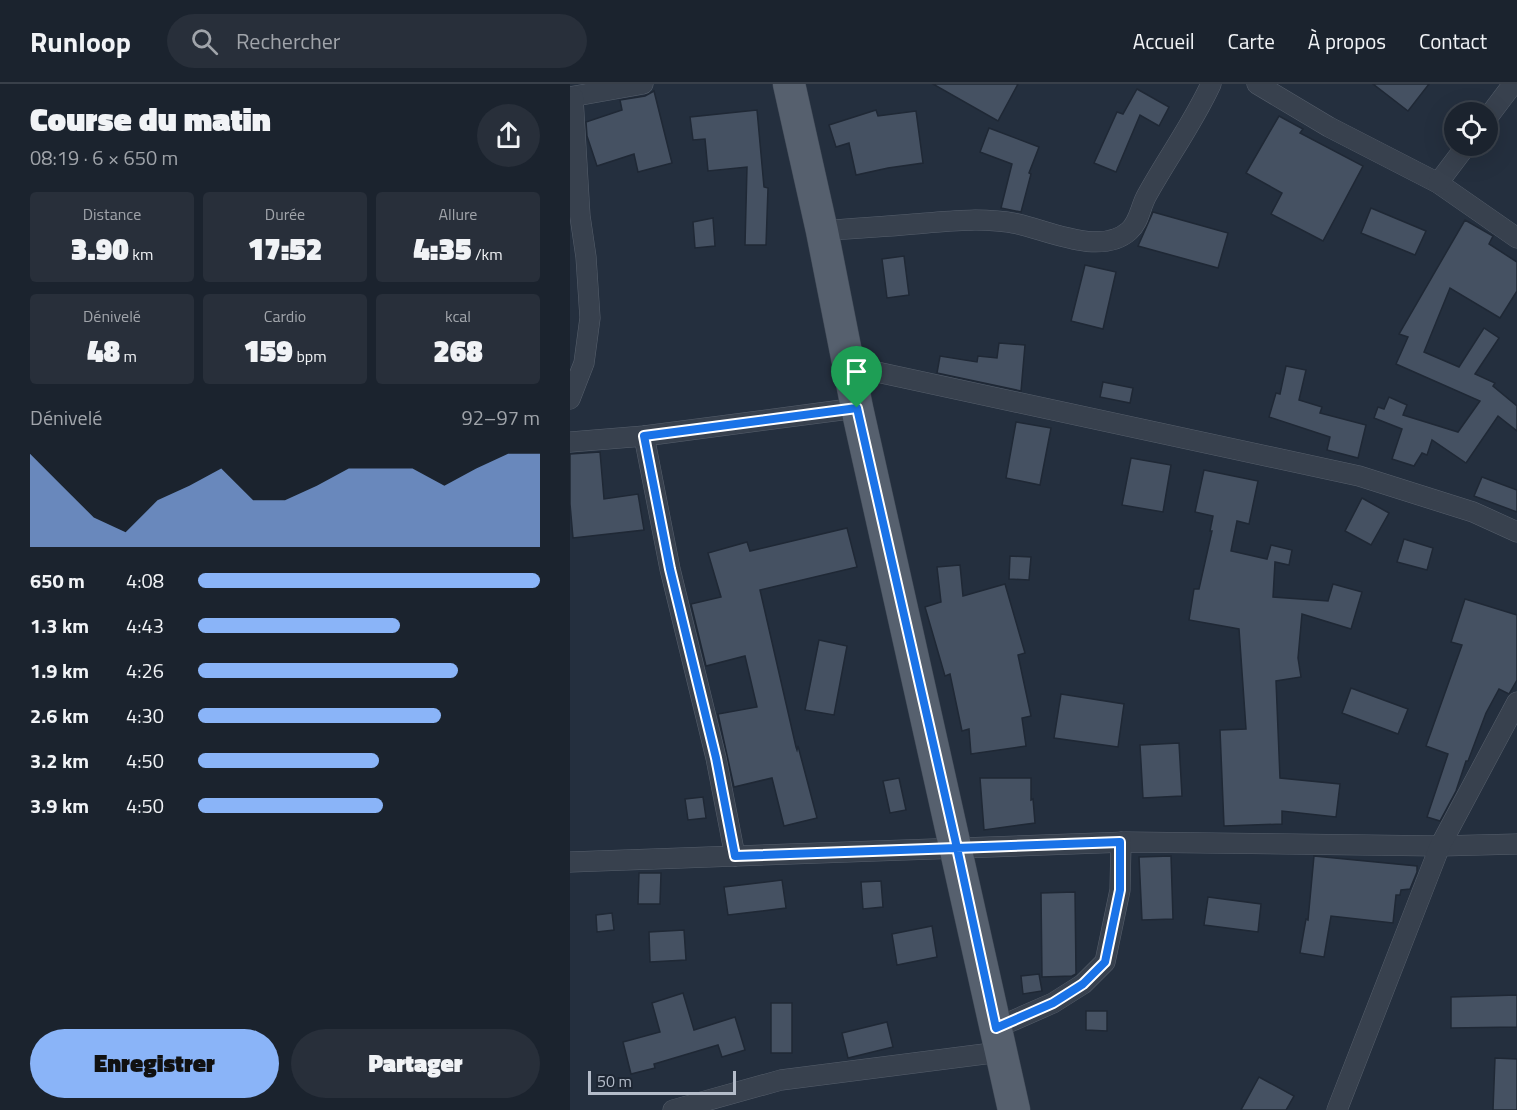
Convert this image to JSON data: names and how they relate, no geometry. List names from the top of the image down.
{
  "scale_bar": "50 m",
  "page": {
    "header": "Runloop",
    "search": "Rechercher",
    "nav": [
      "Accueil",
      "Carte",
      "À propos",
      "Contact"
    ],
    "heading": ["Course du matin", "08:19 · 6 × 650 m"],
    "stats": [
      ["Distance", "3.90 km"],
      ["Durée", "17:52"],
      ["Allure", "4:35 /km"],
      ["Dénivelé", "48 m"],
      ["Cardio", "159 bpm"],
      ["kcal", "268"]
    ],
    "chart": ["Dénivelé", "92–97 m"],
    "list": [
      {
        "name": "650 m",
        "note": "4:08"
      },
      {
        "name": "1.3 km",
        "note": "4:43"
      },
      {
        "name": "1.9 km",
        "note": "4:26"
      },
      {
        "name": "2.6 km",
        "note": "4:30"
      },
      {
        "name": "3.2 km",
        "note": "4:50"
      },
      {
        "name": "3.9 km",
        "note": "4:50"
      }
    ],
    "buttons": ["Enregistrer", "Partager"],
    "scale": "50 m"
  }
}
